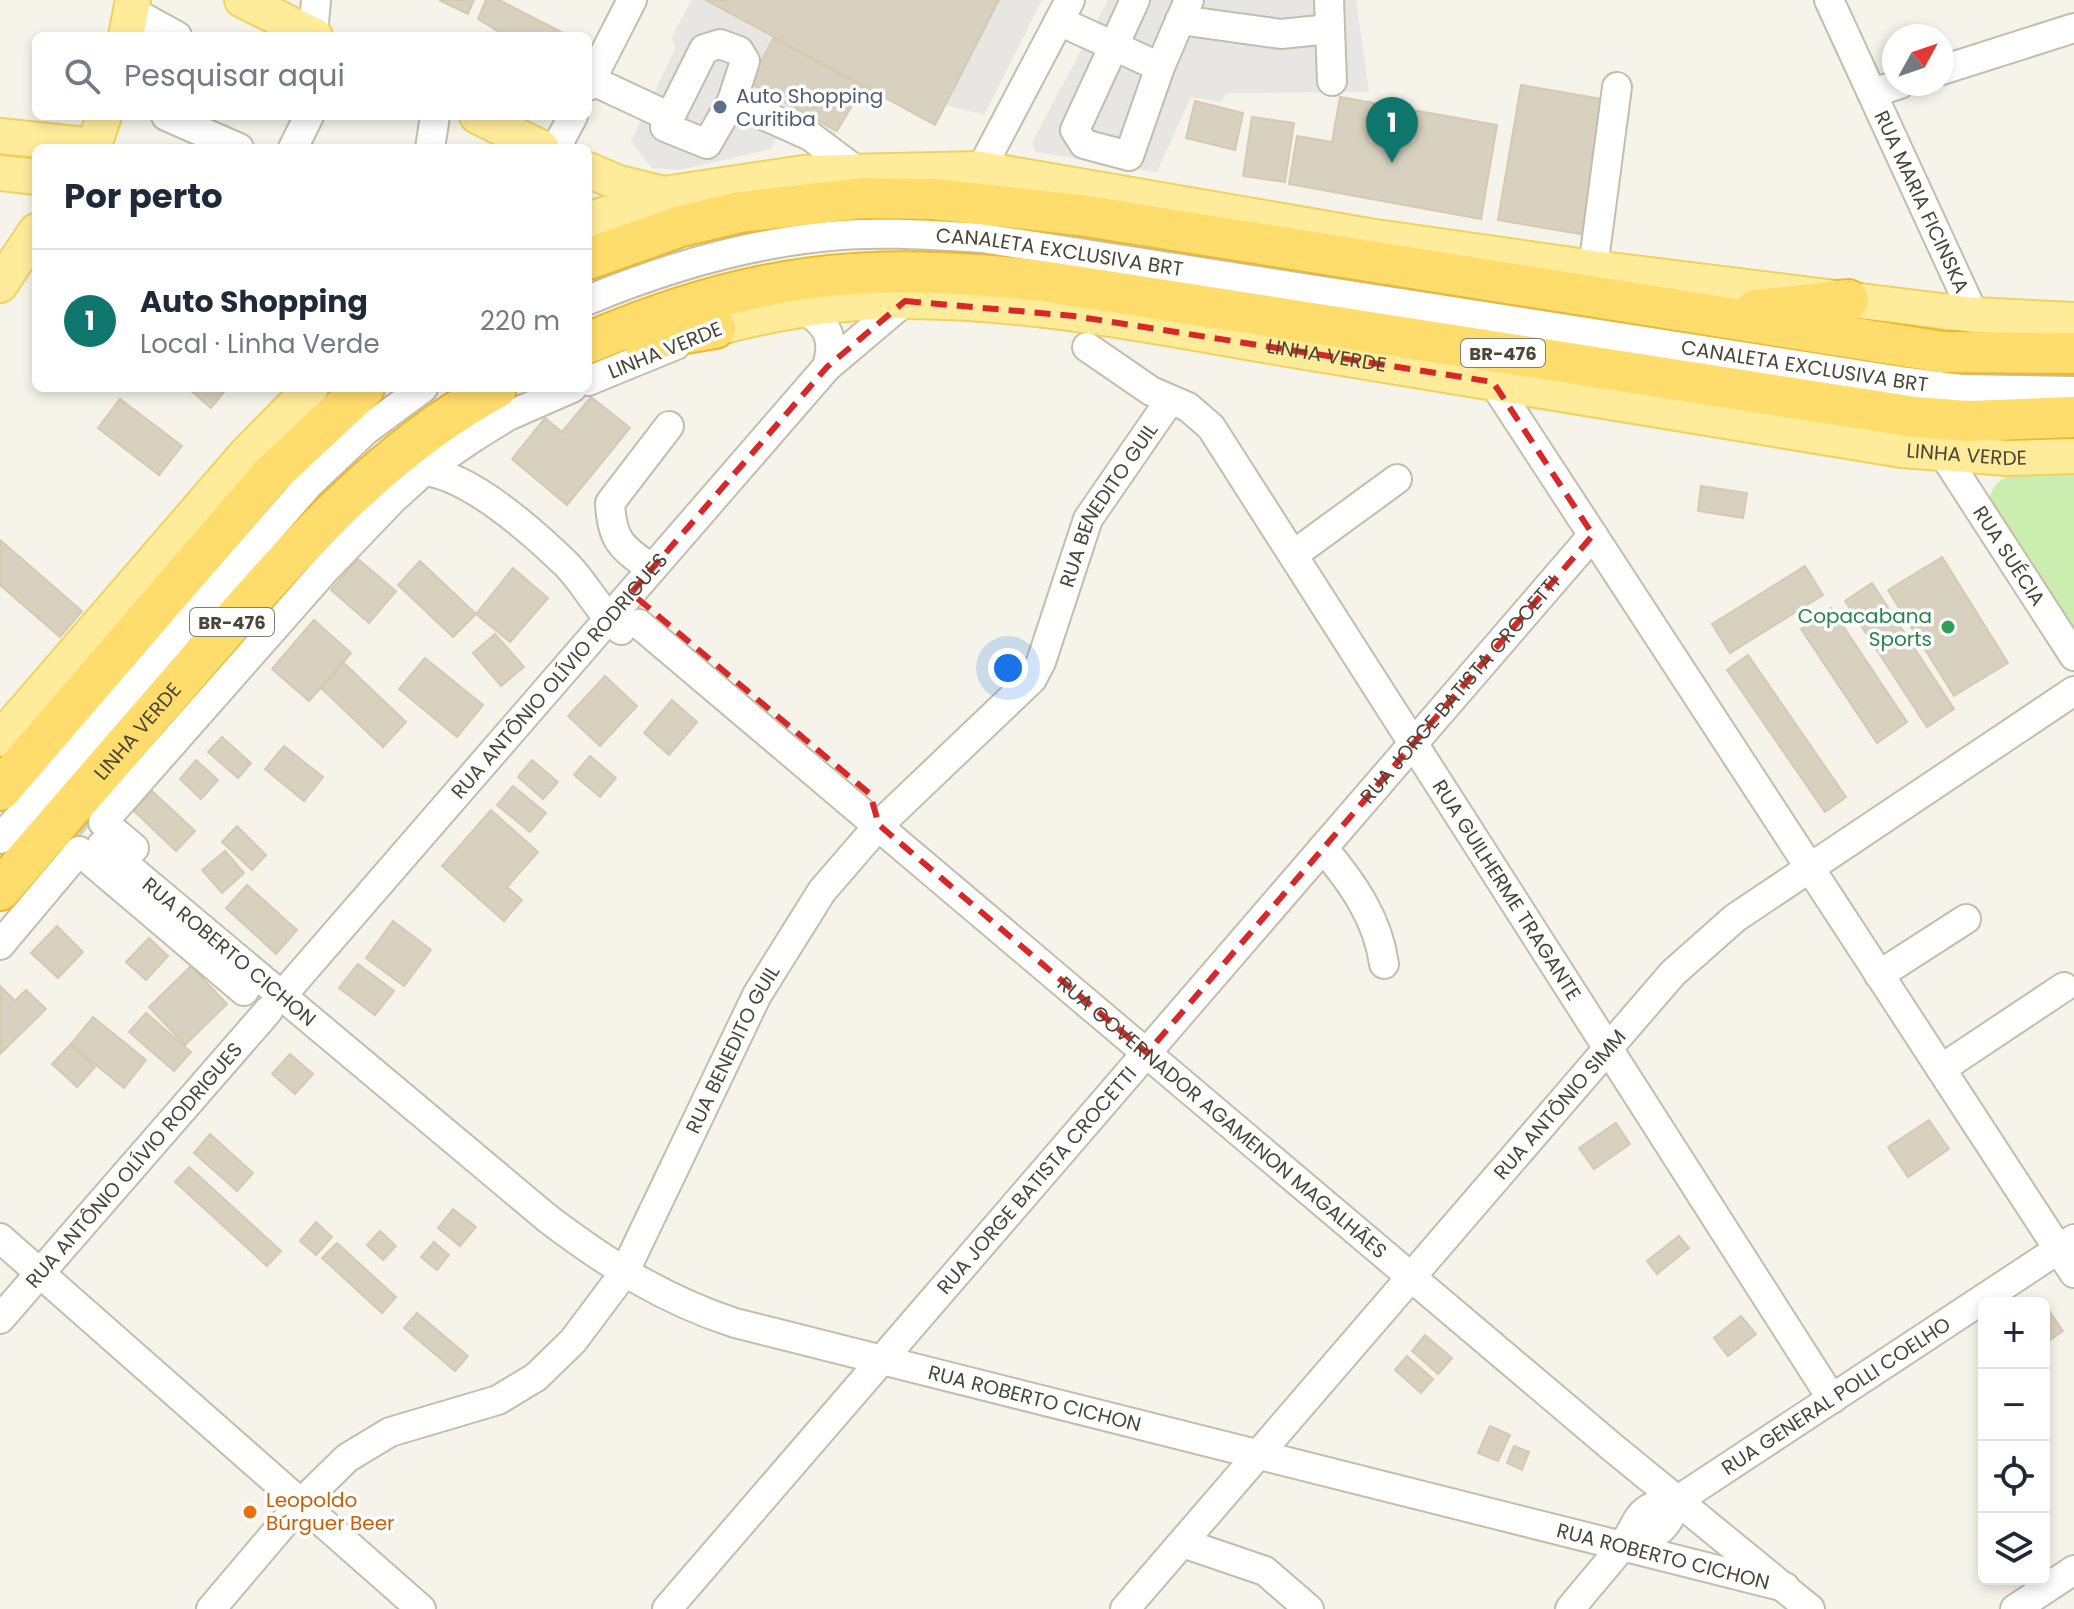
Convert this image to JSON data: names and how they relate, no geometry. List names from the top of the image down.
{
  "streets": {
    "highway": ["LINHA VERDE", "BR-476"],
    "street": [
      "RUA MARIA FICINSKA",
      "CANALETA EXCLUSIVA BRT",
      "RUA BENEDITO GUIL",
      "RUA SUÉCIA",
      "RUA ANTÔNIO OLÍVIO RODRIGUES",
      "RUA JORGE BATISTA CROCETTI",
      "RUA GUILHERME TRAGANTE",
      "RUA ROBERTO CICHON",
      "RUA ANTÔNIO SIMM",
      "RUA GOVERNADOR AGAMENON MAGALHÃES",
      "RUA GENERAL POLLI COELHO"
    ]
  },
  "crossings": [
    ["LINHA VERDE", "RUA SUÉCIA"],
    ["LINHA VERDE", "RUA ANTÔNIO OLÍVIO RODRIGUES"],
    ["LINHA VERDE", "RUA ROBERTO CICHON"],
    ["RUA BENEDITO GUIL", "RUA GUILHERME TRAGANTE"],
    ["RUA BENEDITO GUIL", "RUA ROBERTO CICHON"],
    ["RUA BENEDITO GUIL", "RUA GOVERNADOR AGAMENON MAGALHÃES"],
    ["RUA ANTÔNIO OLÍVIO RODRIGUES", "RUA ROBERTO CICHON"],
    ["RUA JORGE BATISTA CROCETTI", "RUA GUILHERME TRAGANTE"],
    ["RUA JORGE BATISTA CROCETTI", "RUA ROBERTO CICHON"],
    ["RUA JORGE BATISTA CROCETTI", "RUA GOVERNADOR AGAMENON MAGALHÃES"],
    ["RUA GUILHERME TRAGANTE", "RUA ANTÔNIO SIMM"],
    ["RUA GUILHERME TRAGANTE", "RUA GENERAL POLLI COELHO"],
    ["RUA ROBERTO CICHON", "RUA ANTÔNIO SIMM"],
    ["RUA ROBERTO CICHON", "RUA GOVERNADOR AGAMENON MAGALHÃES"],
    ["RUA ANTÔNIO SIMM", "RUA GOVERNADOR AGAMENON MAGALHÃES"],
    ["RUA GOVERNADOR AGAMENON MAGALHÃES", "RUA GENERAL POLLI COELHO"]
  ],
  "places": ["Auto Shopping Curitiba", "Copacabana Sports", "Leopoldo Búrguer Beer"],
  "north": "top right",
  "page": {
    "search": "Pesquisar aqui",
    "pins": "1",
    "heading": "Por perto",
    "list": [
      {
        "mark": "1",
        "name": "Auto Shopping",
        "note": "Local · Linha Verde",
        "value": "220 m"
      }
    ],
    "map_buttons": ["+", "−"]
  }
}
